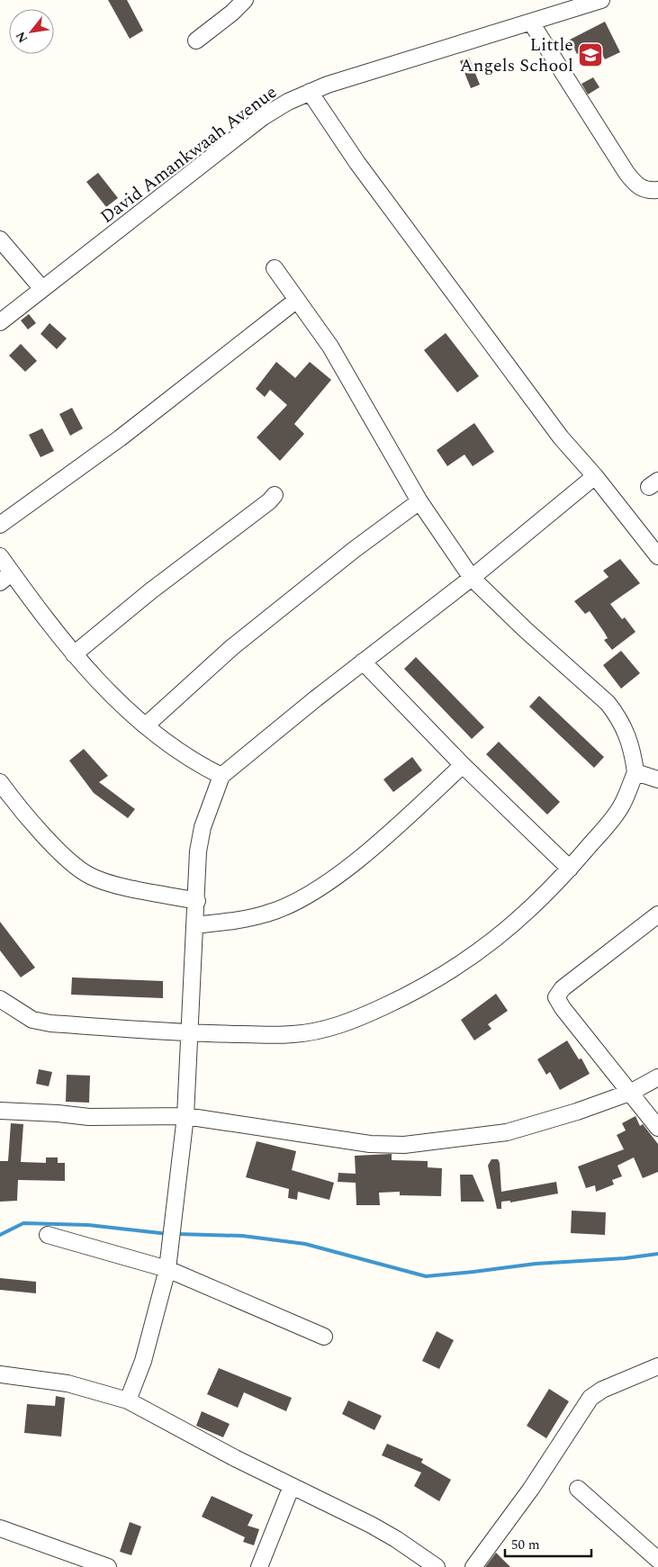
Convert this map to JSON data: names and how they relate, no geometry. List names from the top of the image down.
{
  "streets": {
    "street": ["David Amankwaah Avenue"]
  },
  "places": {
    "school or university": ["Little Angels School"]
  },
  "scale_bar": "50 m",
  "north": "bottom left"
}
